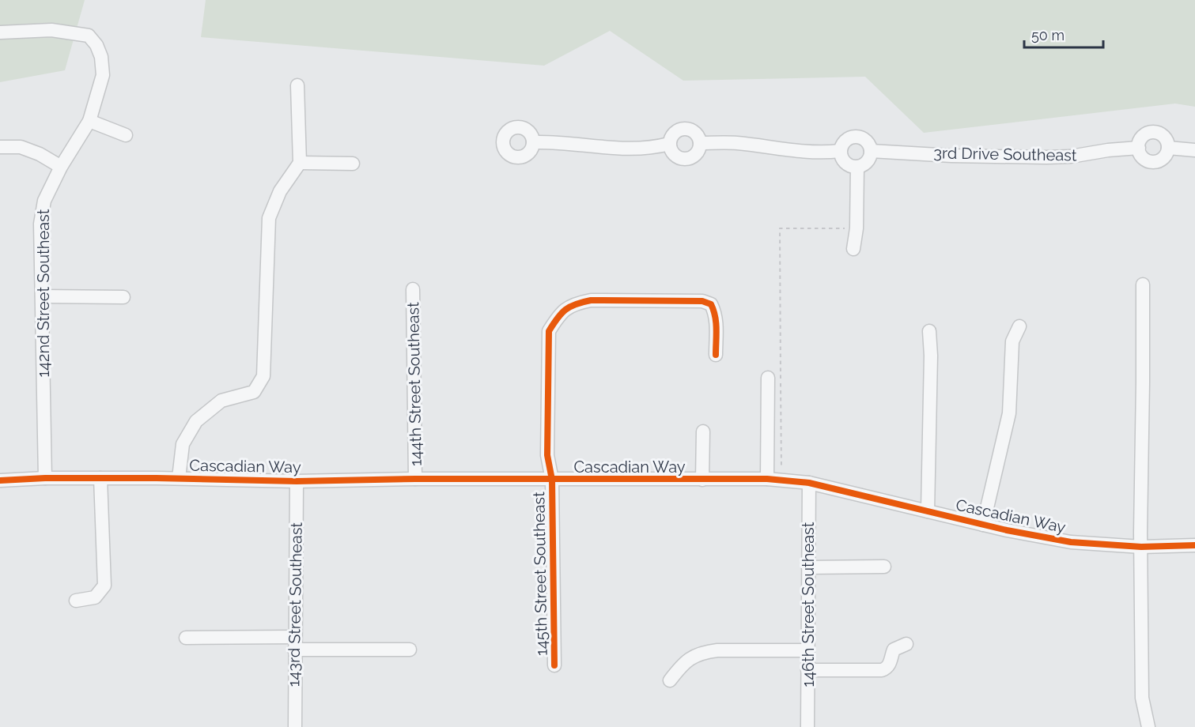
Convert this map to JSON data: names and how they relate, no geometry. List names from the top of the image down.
{
  "streets": {
    "street": [
      "3rd Drive Southeast",
      "142nd Street Southeast",
      "144th Street Southeast",
      "Cascadian Way",
      "145th Street Southeast",
      "143rd Street Southeast",
      "146th Street Southeast"
    ]
  },
  "crossings": [
    ["142nd Street Southeast", "Cascadian Way"],
    ["144th Street Southeast", "Cascadian Way"],
    ["Cascadian Way", "145th Street Southeast"],
    ["Cascadian Way", "143rd Street Southeast"],
    ["Cascadian Way", "146th Street Southeast"]
  ],
  "scale_bar": "50 m"
}
